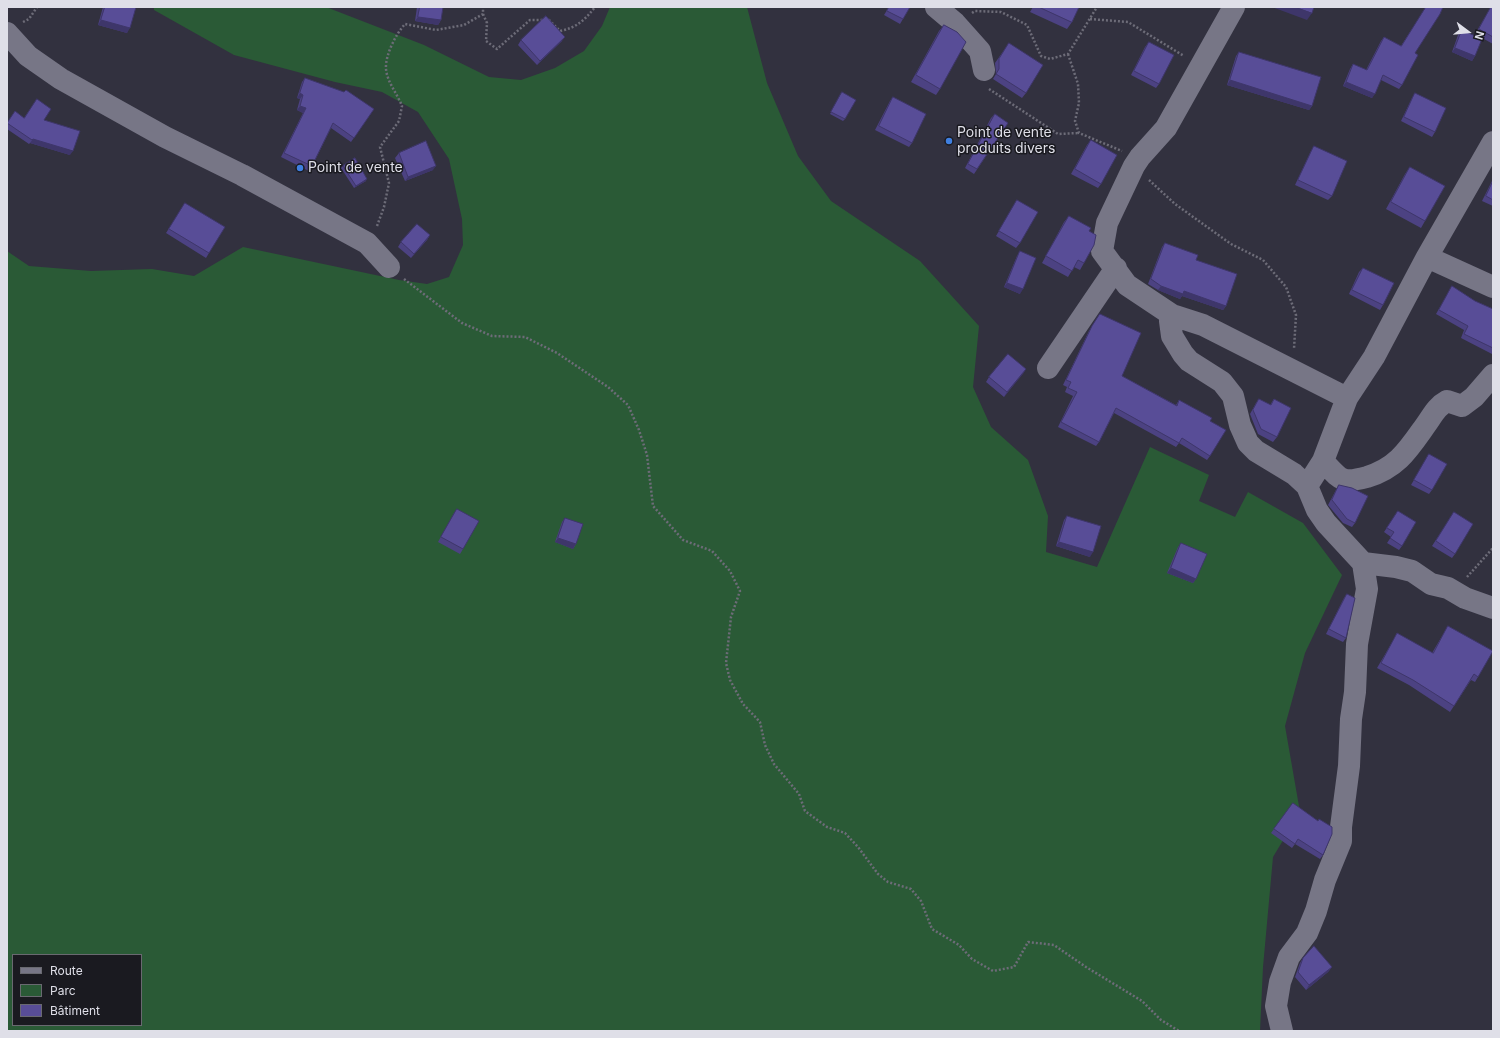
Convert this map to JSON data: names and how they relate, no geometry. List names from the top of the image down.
{
  "places": ["Point de vente produits divers", "Point de vente"],
  "legend": ["Route", "Parc", "Bâtiment"],
  "north": "right"
}
